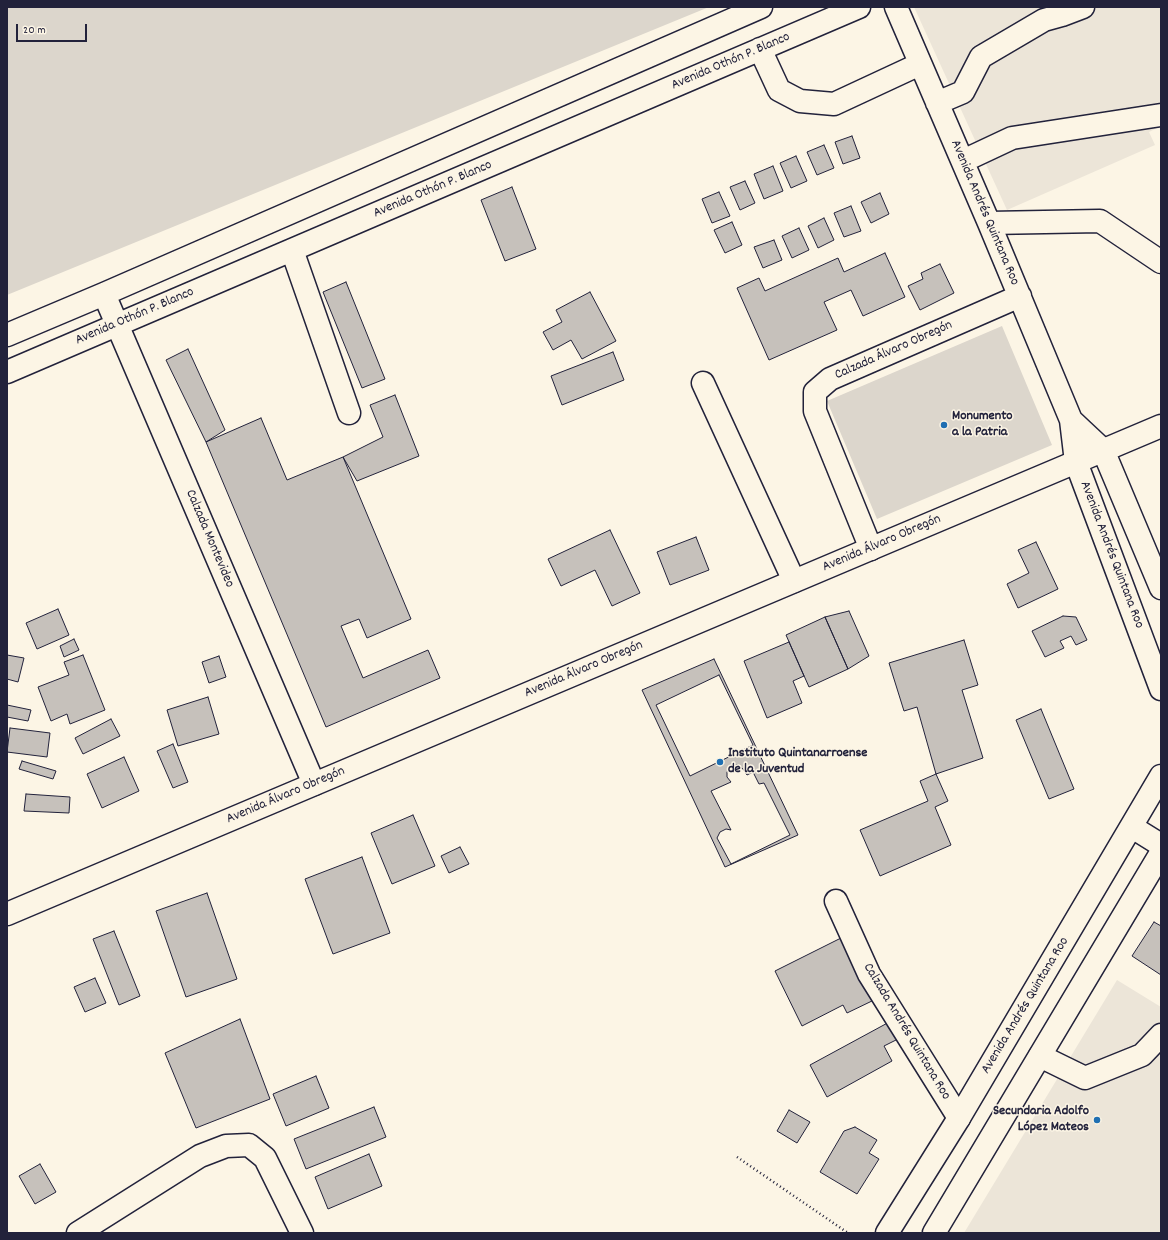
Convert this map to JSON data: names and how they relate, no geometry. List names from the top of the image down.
{
  "streets": {
    "street": [
      "Avenida Othón P. Blanco",
      "Avenida Andrés Quintana Roo",
      "Calzada Álvaro Obregón",
      "Calzada Montevideo",
      "Avenida Álvaro Obregón",
      "Calzada Andrés Quintana Roo"
    ]
  },
  "crossings": [
    ["Avenida Othón P. Blanco", "Calzada Montevideo"],
    ["Avenida Andrés Quintana Roo", "Calzada Álvaro Obregón"],
    ["Avenida Andrés Quintana Roo", "Avenida Álvaro Obregón"],
    ["Avenida Andrés Quintana Roo", "Calzada Andrés Quintana Roo"],
    ["Calzada Álvaro Obregón", "Avenida Álvaro Obregón"],
    ["Calzada Montevideo", "Avenida Álvaro Obregón"]
  ],
  "places": ["Monumento a la Patria", "Instituto Quintanarroense de la Juventud", "Secundaria Adolfo López Mateos"],
  "scale_bar": "20 m"
}
